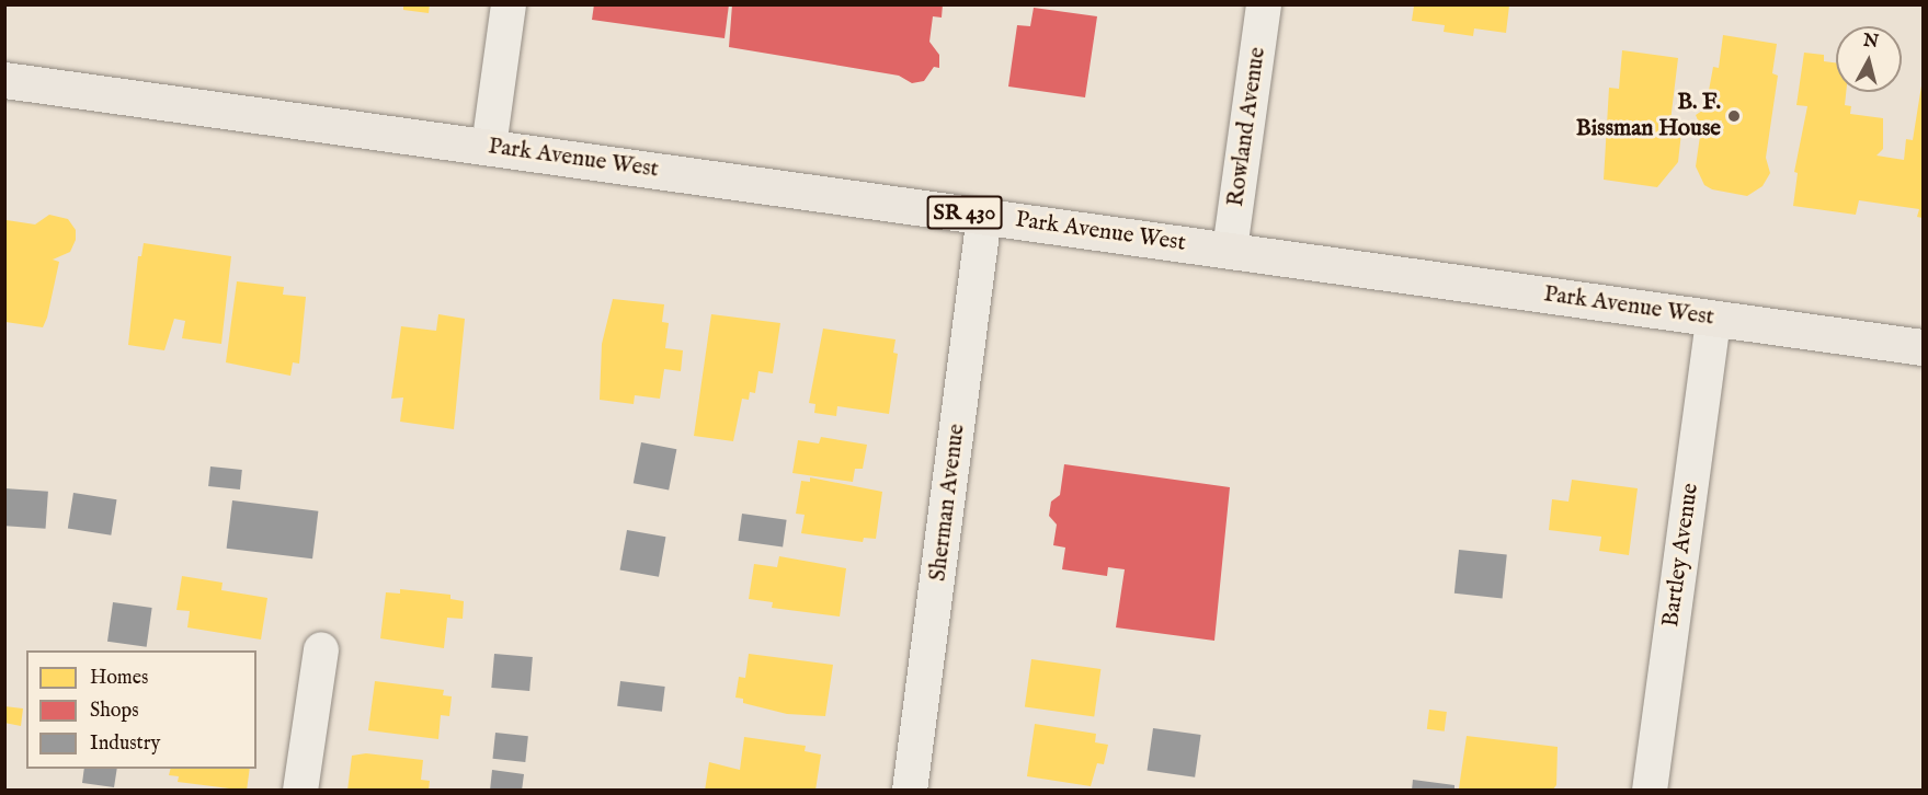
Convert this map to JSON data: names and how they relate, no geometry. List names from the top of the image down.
{
  "streets": {
    "main road": ["Park Avenue West", "SR 430"],
    "street": ["Rowland Avenue", "Sherman Avenue", "Bartley Avenue"]
  },
  "crossings": [
    ["Rowland Avenue", "Park Avenue West"],
    ["Park Avenue West", "Sherman Avenue"],
    ["Park Avenue West", "Bartley Avenue"]
  ],
  "places": ["B. F. Bissman House"],
  "legend": ["Homes", "Shops", "Industry"],
  "north": "top"
}
